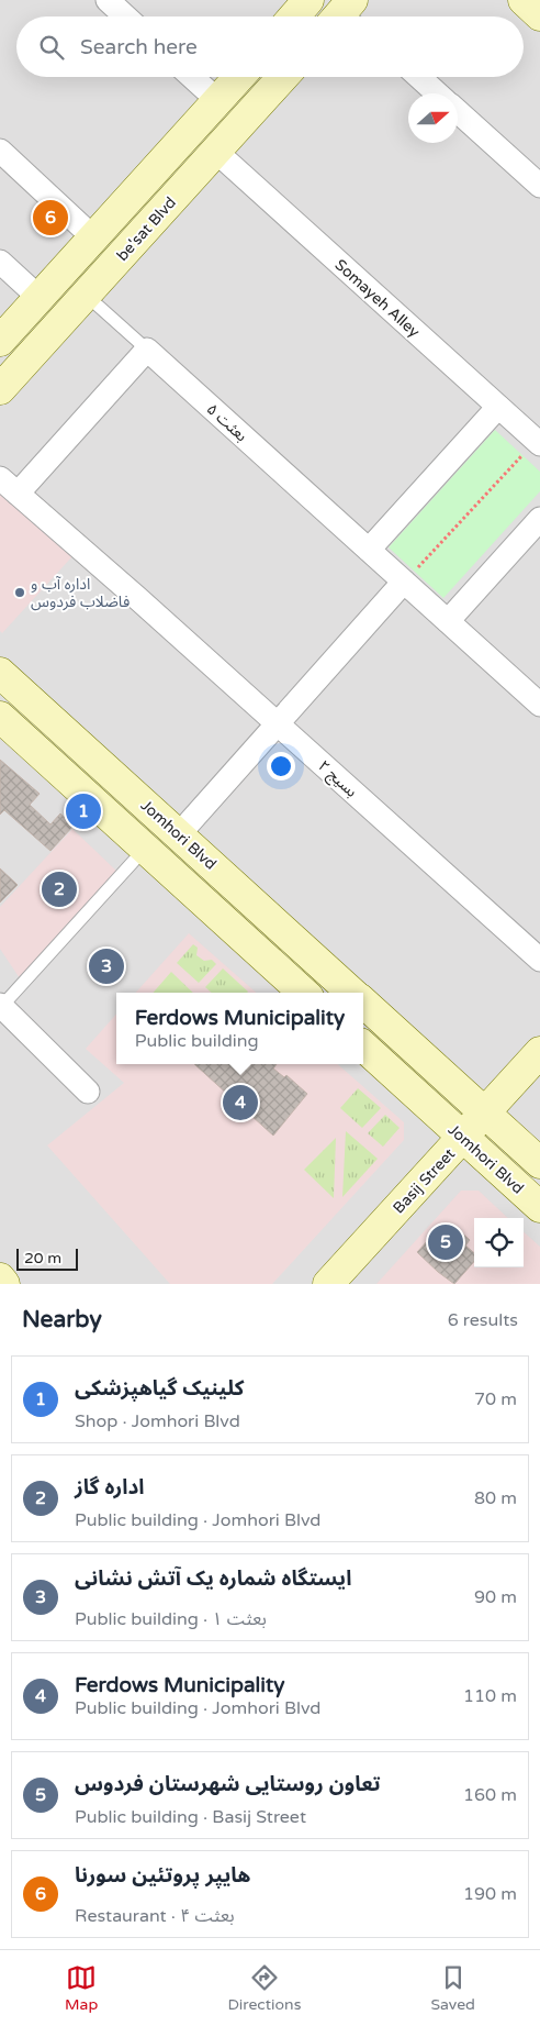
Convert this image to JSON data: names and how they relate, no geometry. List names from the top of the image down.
{
  "streets": {
    "main road": ["be'sat Blvd", "Jomhori Blvd", "Basij Street"],
    "street": ["Somayeh Alley", "بعثت ۵", "بسیج ۲"]
  },
  "crossings": [
    ["be'sat Blvd", "Somayeh Alley"],
    ["be'sat Blvd", "بعثت ۵"],
    ["Jomhori Blvd", "Basij Street"]
  ],
  "places": ["اداره آب و فاضلاب فردوس"],
  "scale_bar": "20 m",
  "north": "right",
  "page": {
    "search": "Search here",
    "pins": [
      "6",
      "1",
      "2",
      "3",
      "4",
      "5"
    ],
    "popup": ["Ferdows Municipality", "Public building"],
    "scale": "20 m",
    "heading": ["Nearby", "6 results"],
    "list": [
      {
        "mark": "1",
        "name": "کلینیک گیاهپزشکی",
        "note": "Shop · Jomhori Blvd",
        "value": "70 m"
      },
      {
        "mark": "2",
        "name": "اداره گاز",
        "note": "Public building · Jomhori Blvd",
        "value": "80 m"
      },
      {
        "mark": "3",
        "name": "ایستگاه شماره یک آتش نشانی",
        "note": "Public building · بعثت ۱",
        "value": "90 m"
      },
      {
        "mark": "4",
        "name": "Ferdows Municipality",
        "note": "Public building · Jomhori Blvd",
        "value": "110 m"
      },
      {
        "mark": "5",
        "name": "تعاون روستایی شهرستان فردوس",
        "note": "Public building · Basij Street",
        "value": "160 m"
      },
      {
        "mark": "6",
        "name": "هایپر پروتئین سورنا",
        "note": "Restaurant · بعثت ۴",
        "value": "190 m"
      }
    ],
    "nav": ["Map", "Directions", "Saved"]
  }
}
